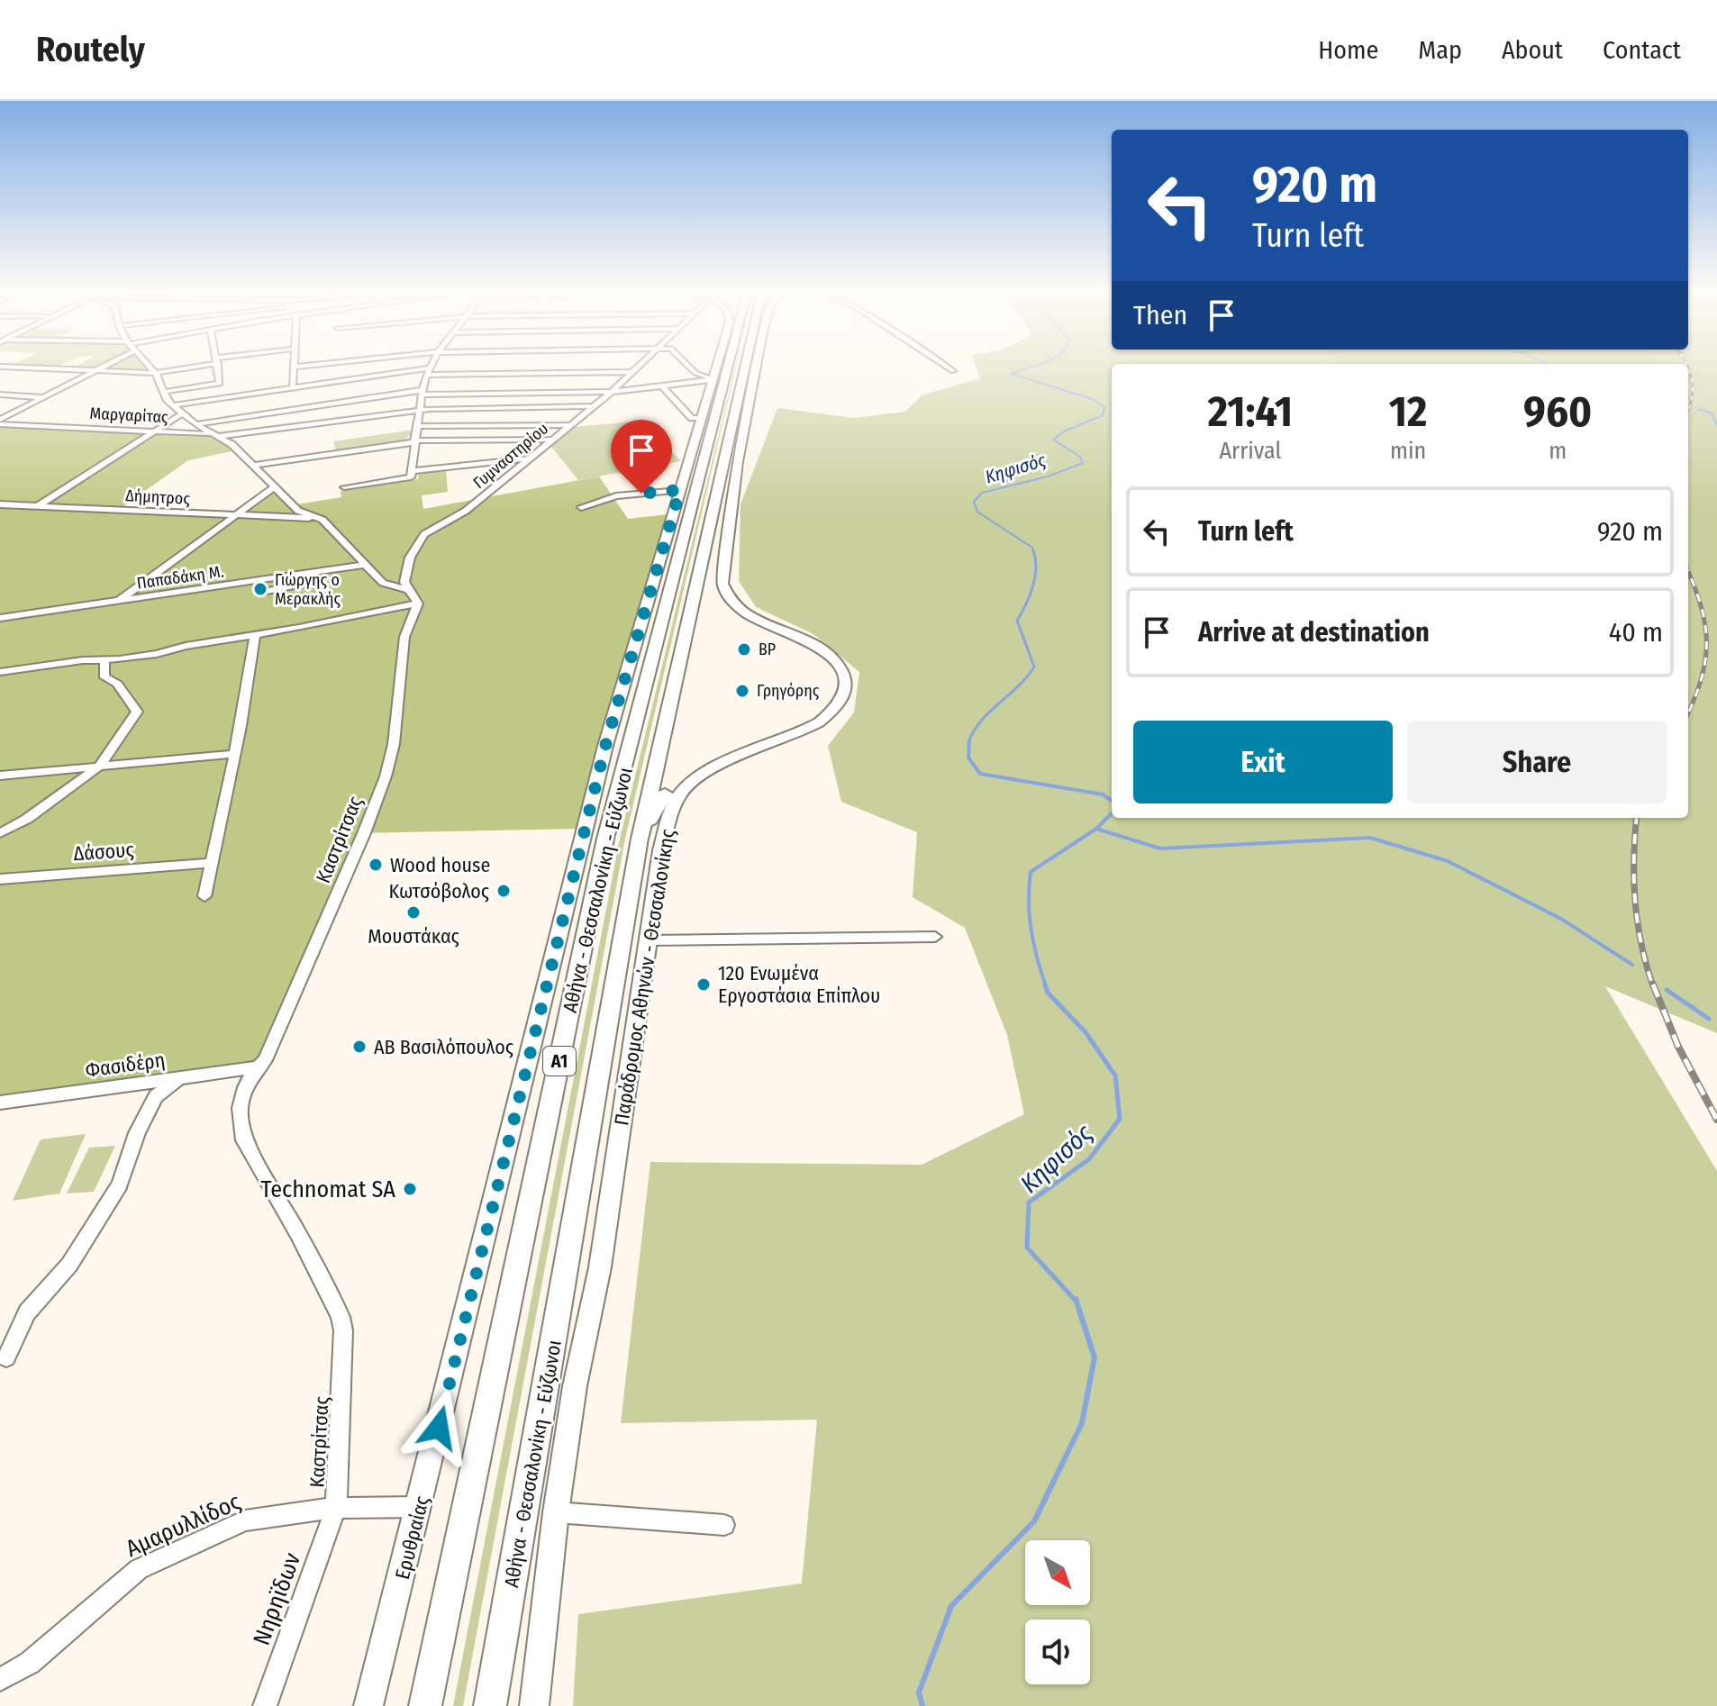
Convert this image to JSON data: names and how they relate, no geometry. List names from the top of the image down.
{
  "streets": {
    "highway": ["Αθήνα - Θεσσαλονίκη - Εύζωνοι", "Α1"],
    "main road": ["Παράδρομος Αθηνών - Θεσσαλονίκης", "Ερυθραίας"],
    "street": [
      "Μαργαρίτας",
      "Γυμναστηρίου",
      "Δήμητρος",
      "Παπαδάκη Μ.",
      "Καστρίτσας",
      "Δάσους",
      "Φασιδέρη",
      "Αμαρυλλίδος",
      "Νηρηϊδων"
    ]
  },
  "crossings": [
    ["Μαργαρίτας", "Γυμναστηρίου"],
    ["Καστρίτσας", "Φασιδέρη"],
    ["Καστρίτσας", "Αμαρυλλίδος"],
    ["Καστρίτσας", "Νηρηϊδων"],
    ["Αμαρυλλίδος", "Ερυθραίας"],
    ["Αμαρυλλίδος", "Νηρηϊδων"]
  ],
  "water": ["Κηφισός"],
  "places": [
    "Γιώργης ο Μερακλής",
    "BP",
    "Γρηγόρης",
    "Wood house",
    "Κωτσόβολος",
    "Μουστάκας",
    "120 Ενωμένα Εργοστάσια Επίπλου",
    "ΑΒ Βασιλόπουλος",
    "Technomat SA"
  ],
  "north": "bottom right",
  "page": {
    "header": "Routely",
    "nav": [
      "Home",
      "Map",
      "About",
      "Contact"
    ],
    "turn": ["920 m", "Turn left"],
    "then": "Then",
    "eta": [
      "21:41",
      "Arrival",
      "12",
      "min",
      "960",
      "m"
    ],
    "list": [
      {
        "name": "Turn left",
        "value": "920 m"
      },
      {
        "name": "Arrive at destination",
        "value": "40 m"
      }
    ],
    "buttons": ["Exit", "Share"]
  }
}
